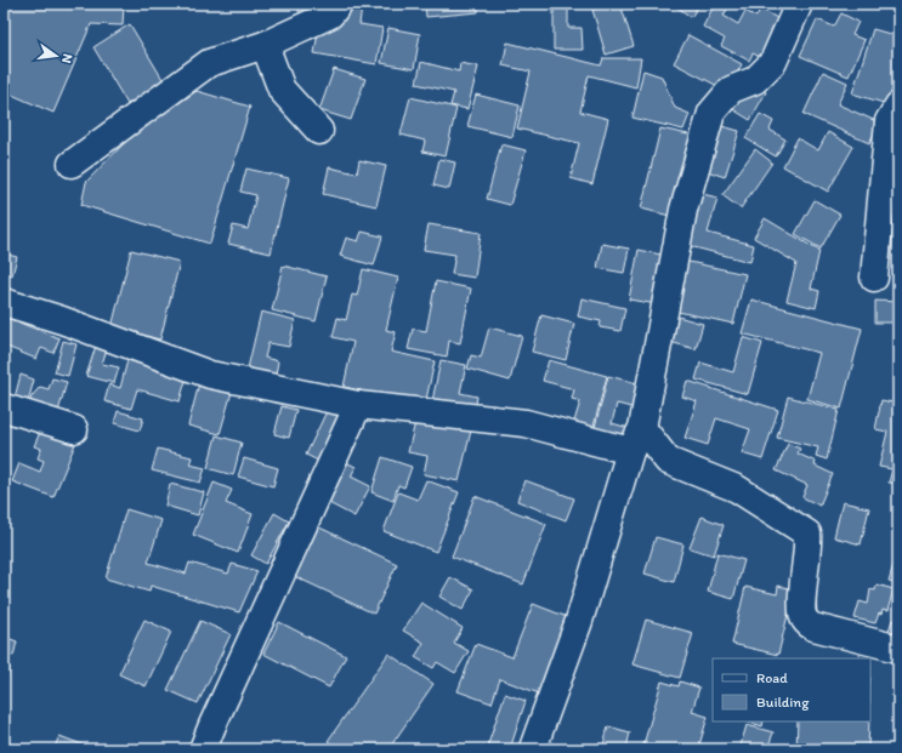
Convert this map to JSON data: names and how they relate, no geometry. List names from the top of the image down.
{
  "legend": ["Road", "Building"],
  "north": "right"
}
